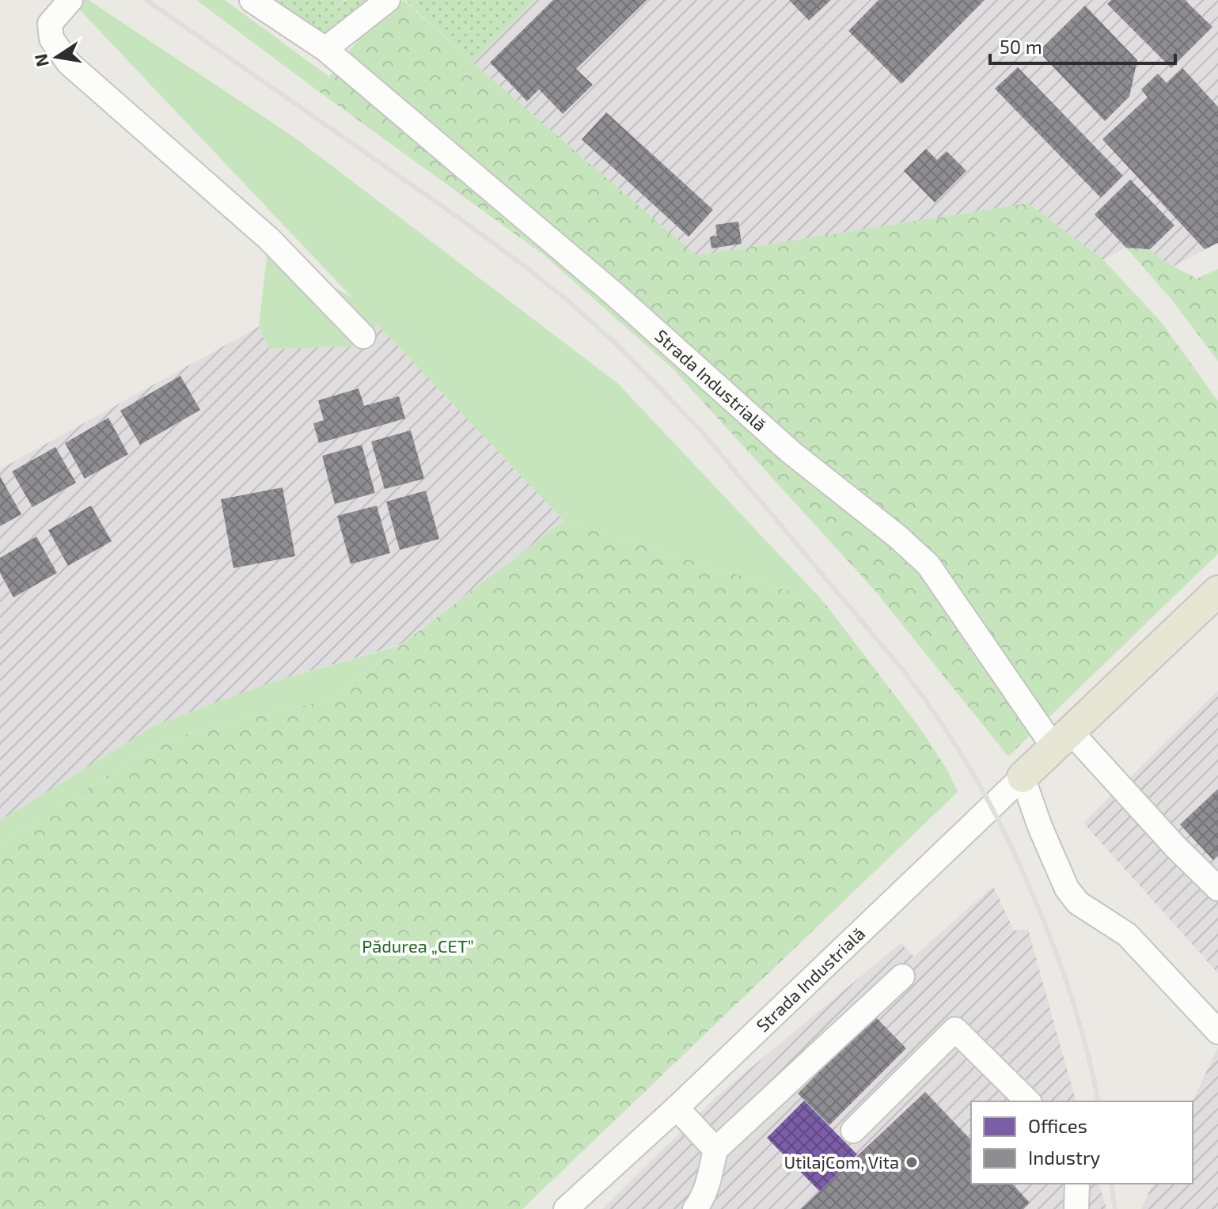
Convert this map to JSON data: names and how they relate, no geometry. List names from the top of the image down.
{
  "streets": {
    "main road": ["Strada Industrială"]
  },
  "parks": ["Pădurea „CET”"],
  "places": ["UtilajCom, Vita"],
  "legend": ["Offices", "Industry"],
  "scale_bar": "50 m",
  "north": "left"
}
